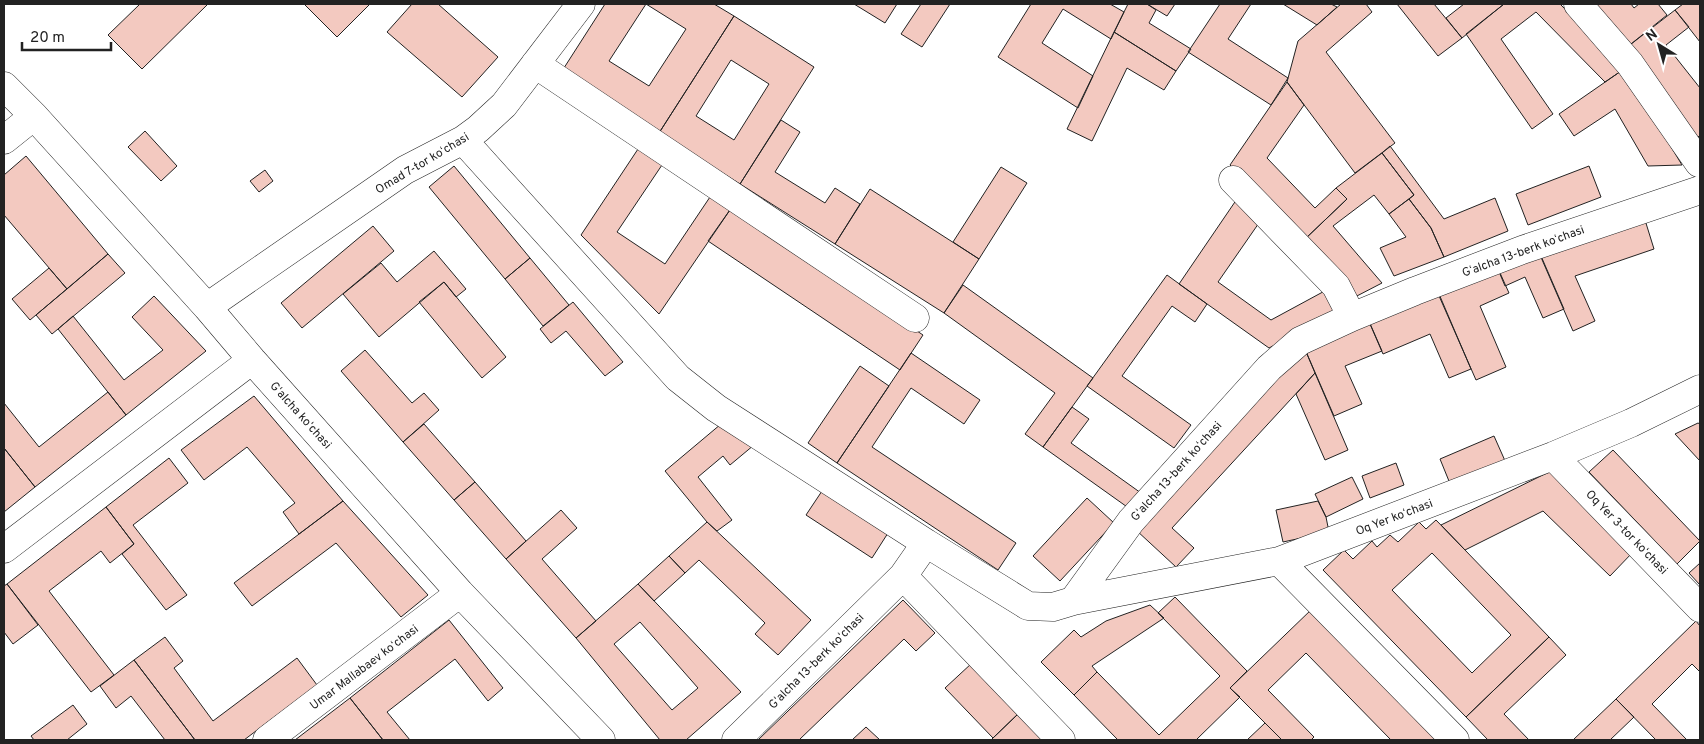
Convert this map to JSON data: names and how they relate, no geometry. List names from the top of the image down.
{
  "streets": {
    "street": [
      "Omad 7-tor koʻchasi",
      "Gʻalcha 13-berk koʻchasi",
      "Gʻalcha koʻchasi",
      "Oq Yer koʻchasi",
      "Oq Yer 3-tor koʻchasi",
      "Umar Mallabaev koʻchasi"
    ]
  },
  "crossings": [
    ["Omad 7-tor koʻchasi", "Gʻalcha koʻchasi"],
    ["Gʻalcha 13-berk koʻchasi", "Oq Yer koʻchasi"],
    ["Gʻalcha koʻchasi", "Umar Mallabaev koʻchasi"],
    ["Oq Yer koʻchasi", "Oq Yer 3-tor koʻchasi"]
  ],
  "scale_bar": "20 m",
  "north": "top left"
}
